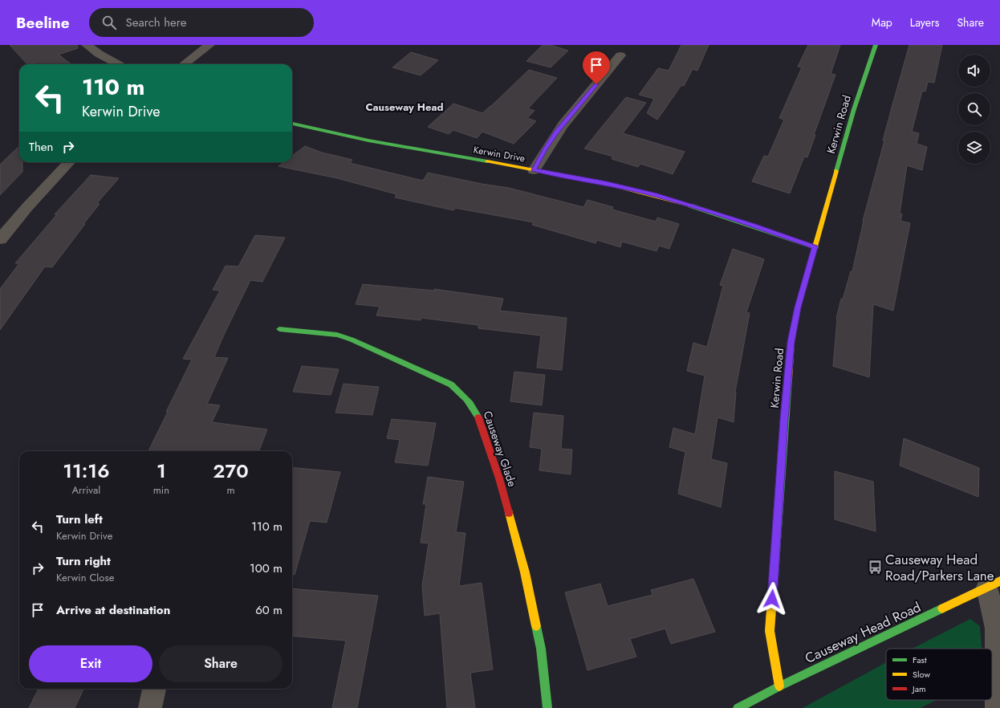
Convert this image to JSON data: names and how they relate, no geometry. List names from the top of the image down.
{
  "streets": {
    "street": [
      "Kerwin Road",
      "Kerwin Drive",
      "Causeway Glade",
      "Causeway Head Road"
    ]
  },
  "crossings": [
    ["Kerwin Road", "Kerwin Drive"],
    ["Kerwin Road", "Causeway Head Road"]
  ],
  "districts": ["Causeway Head"],
  "places": {
    "bus stop": ["Causeway Head Road/Parkers Lane"]
  },
  "legend": ["Fast", "Slow", "Jam"],
  "page": {
    "header": "Beeline",
    "search": "Search here",
    "nav": ["Map", "Layers", "Share"],
    "turn": ["110 m", "Kerwin Drive"],
    "then": "Then",
    "eta": [
      "11:16",
      "Arrival",
      "1",
      "min",
      "270",
      "m"
    ],
    "list": [
      {
        "name": "Turn left",
        "note": "Kerwin Drive",
        "value": "110 m"
      },
      {
        "name": "Turn right",
        "note": "Kerwin Close",
        "value": "100 m"
      },
      {
        "name": "Arrive at destination",
        "value": "60 m"
      }
    ],
    "buttons": ["Exit", "Share"]
  }
}
